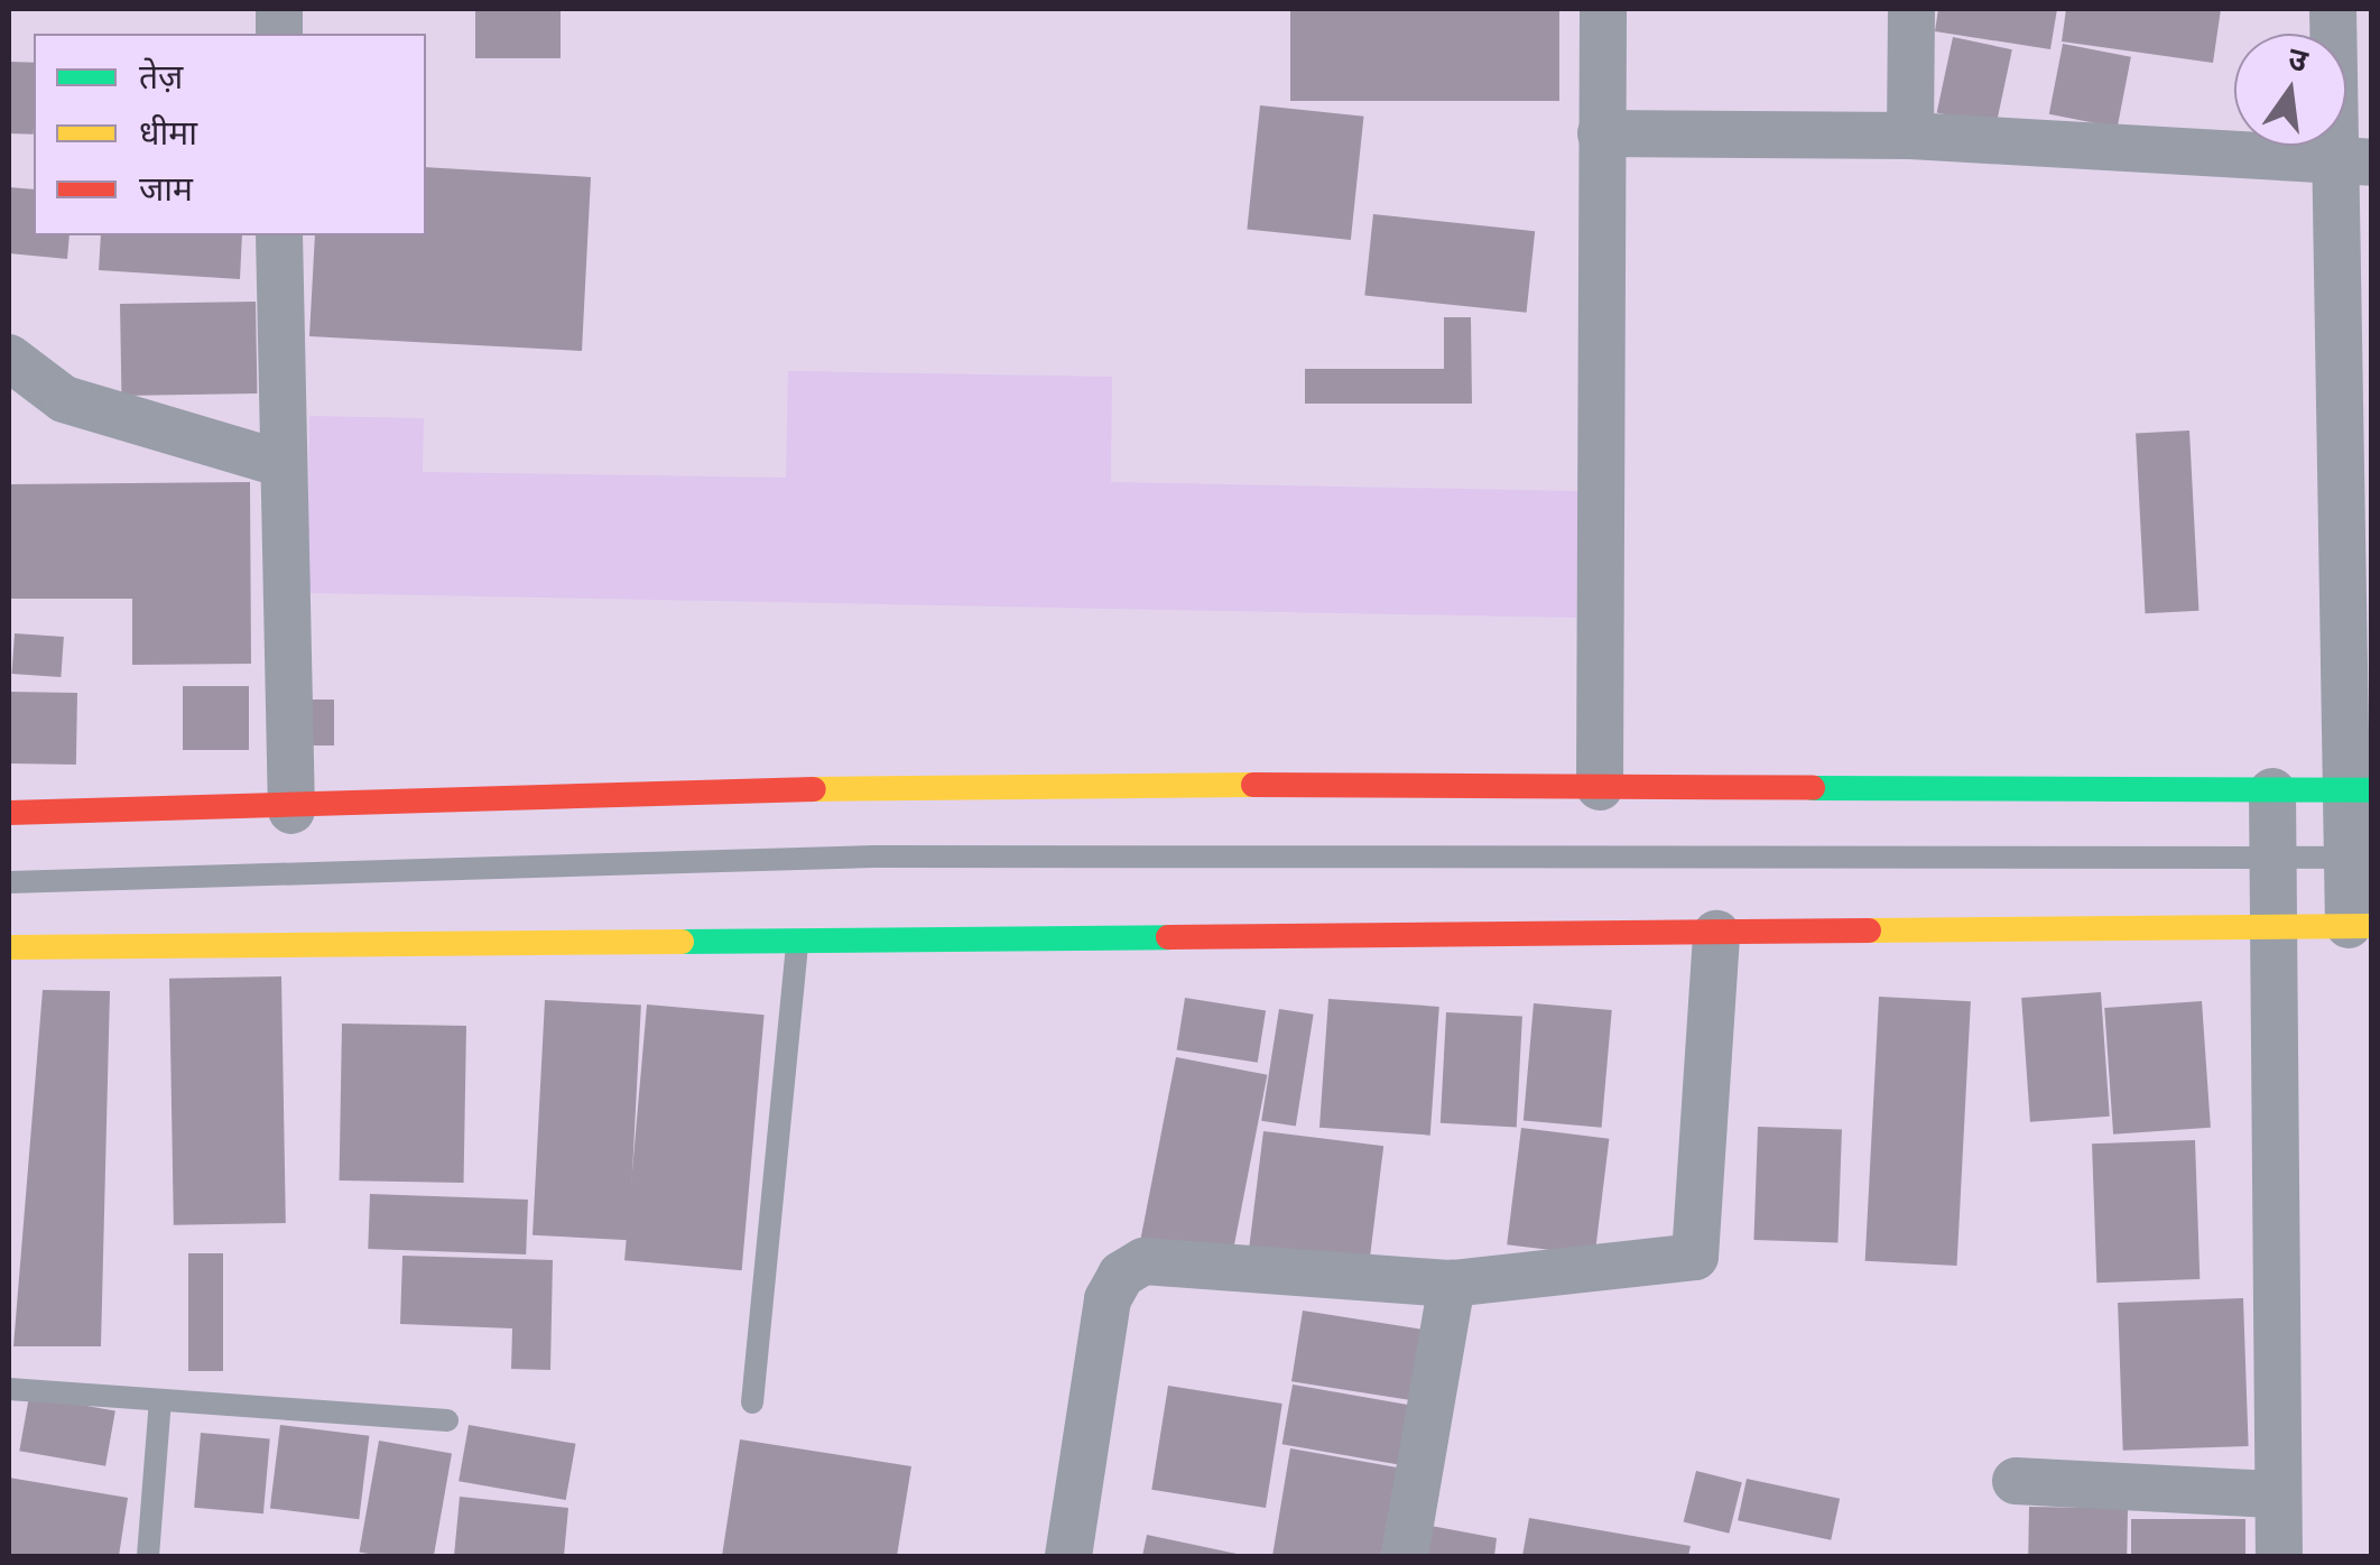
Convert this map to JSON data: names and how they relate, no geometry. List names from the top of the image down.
{
  "legend": ["तेज़", "धीमा", "जाम"],
  "north": "top"
}
